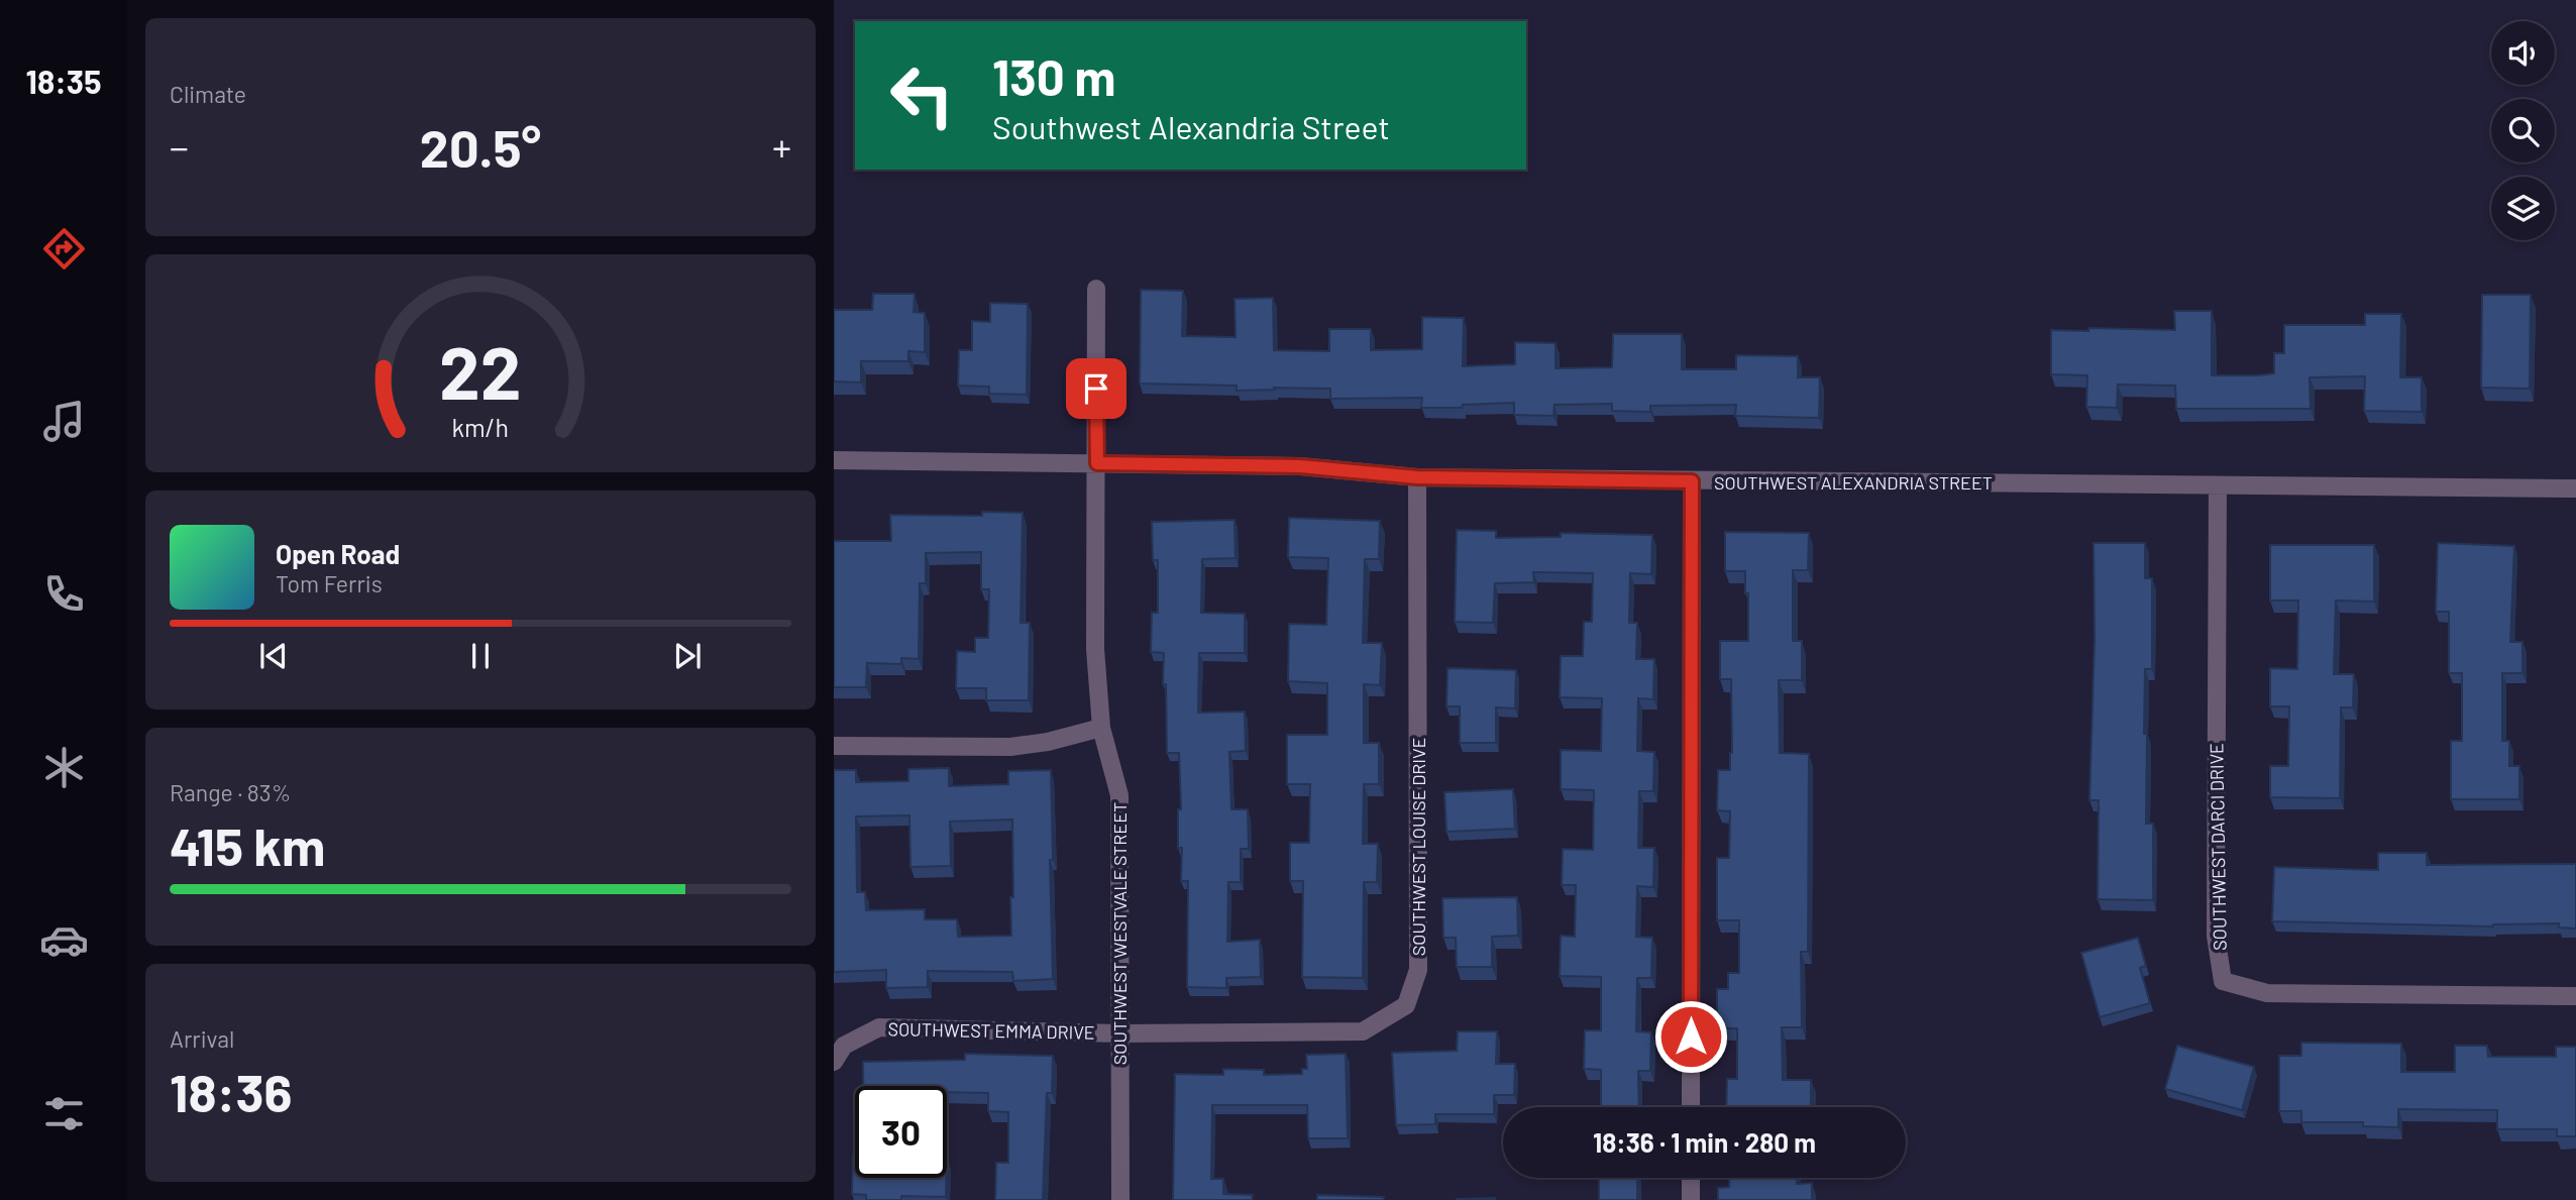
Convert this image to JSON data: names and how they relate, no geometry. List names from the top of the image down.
{
  "streets": {
    "street": [
      "SOUTHWEST ALEXANDRIA STREET",
      "SOUTHWEST LOUISE DRIVE",
      "SOUTHWEST DARCI DRIVE",
      "SOUTHWEST WESTVALE STREET",
      "SOUTHWEST EMMA DRIVE"
    ]
  },
  "crossings": [
    ["SOUTHWEST ALEXANDRIA STREET", "SOUTHWEST LOUISE DRIVE"],
    ["SOUTHWEST ALEXANDRIA STREET", "SOUTHWEST DARCI DRIVE"],
    ["SOUTHWEST ALEXANDRIA STREET", "SOUTHWEST WESTVALE STREET"],
    ["SOUTHWEST LOUISE DRIVE", "SOUTHWEST WESTVALE STREET"],
    ["SOUTHWEST LOUISE DRIVE", "SOUTHWEST EMMA DRIVE"],
    ["SOUTHWEST WESTVALE STREET", "SOUTHWEST EMMA DRIVE"]
  ],
  "page": {
    "tabs": "18:35",
    "tile": [
      "Climate",
      ["Range · 83%", "415 km"],
      ["Arrival", "18:36"]
    ],
    "turn": ["130 m", "Southwest Alexandria Street"],
    "heat": ["−", "20.5°", "+"],
    "song": ["Open Road", "Tom Ferris"],
    "limit": "30",
    "trip": "18:36 · 1 min · 280 m",
    "gauge": ["22", "km/h"]
  }
}
